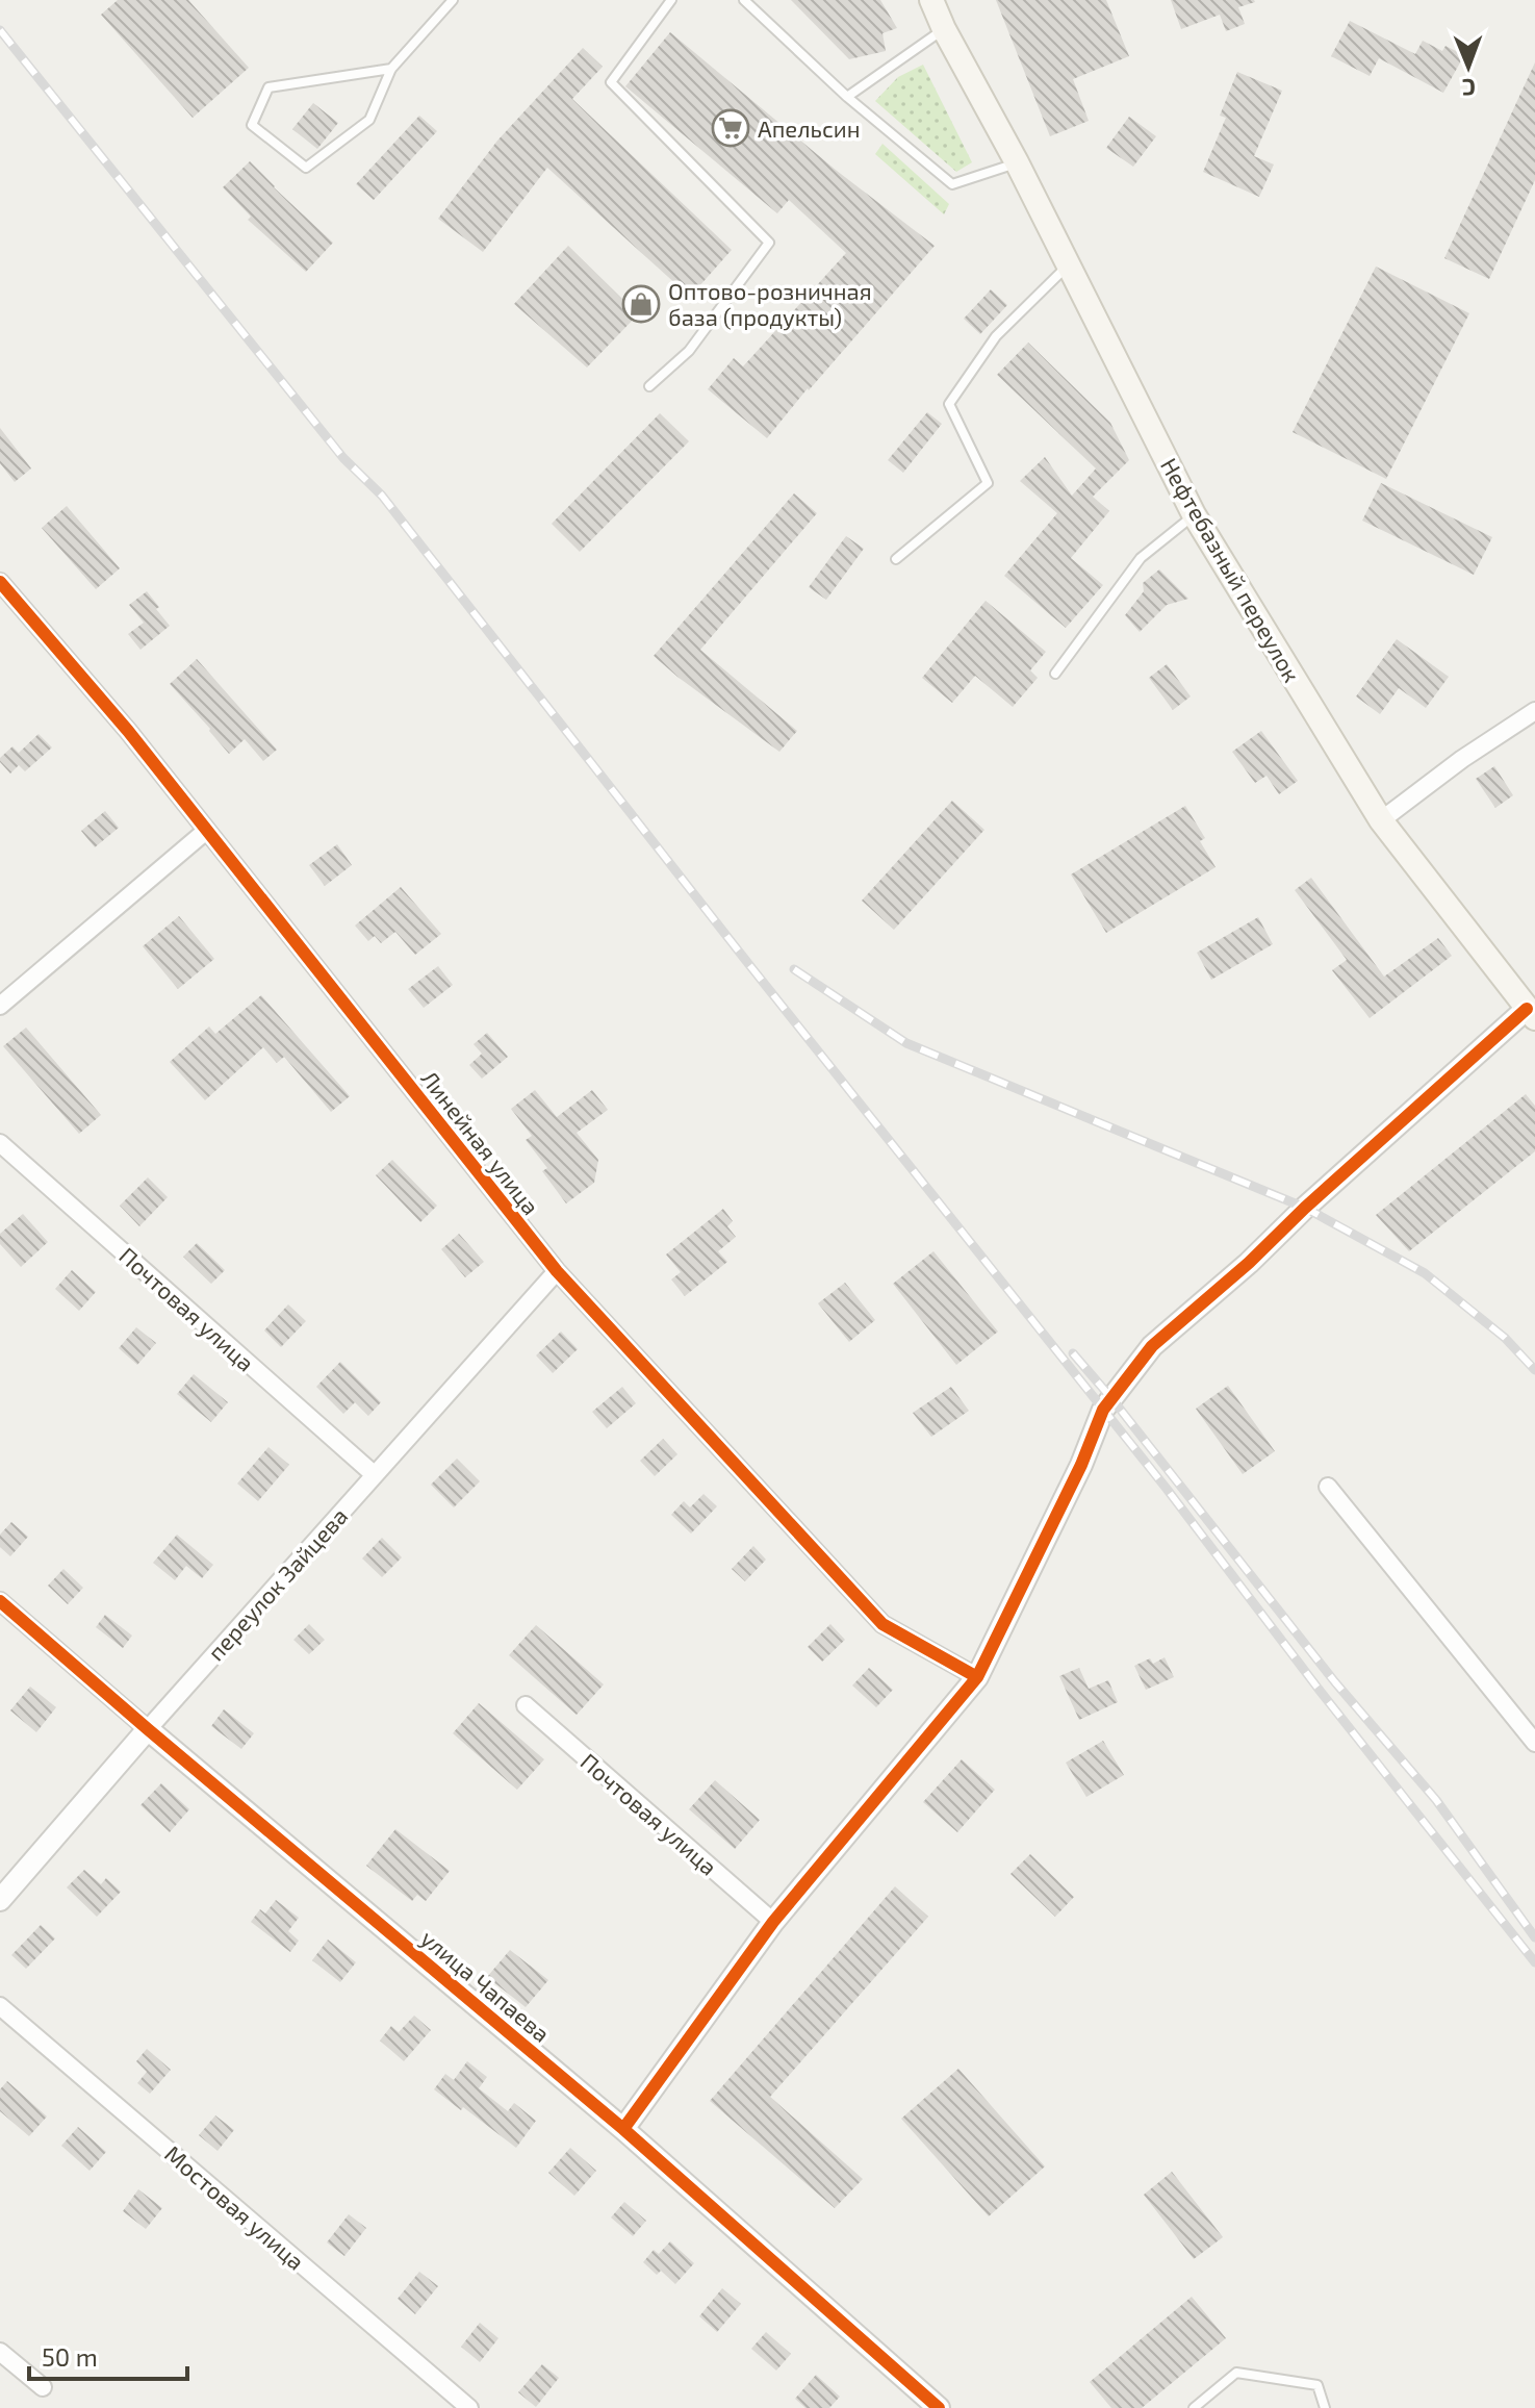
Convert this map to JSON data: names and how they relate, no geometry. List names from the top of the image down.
{
  "streets": {
    "main road": ["Нефтебазный переулок"],
    "street": [
      "Линейная улица",
      "Почтовая улица",
      "переулок Зайцева",
      "улица Чапаева",
      "Мостовая улица"
    ]
  },
  "crossings": [
    ["Линейная улица", "переулок Зайцева"],
    ["Почтовая улица", "переулок Зайцева"],
    ["переулок Зайцева", "улица Чапаева"]
  ],
  "places": {
    "supermarket": ["Апельсин"],
    "shop": ["Оптово-розничная база (продукты)"]
  },
  "scale_bar": "50 m",
  "north": "bottom"
}
